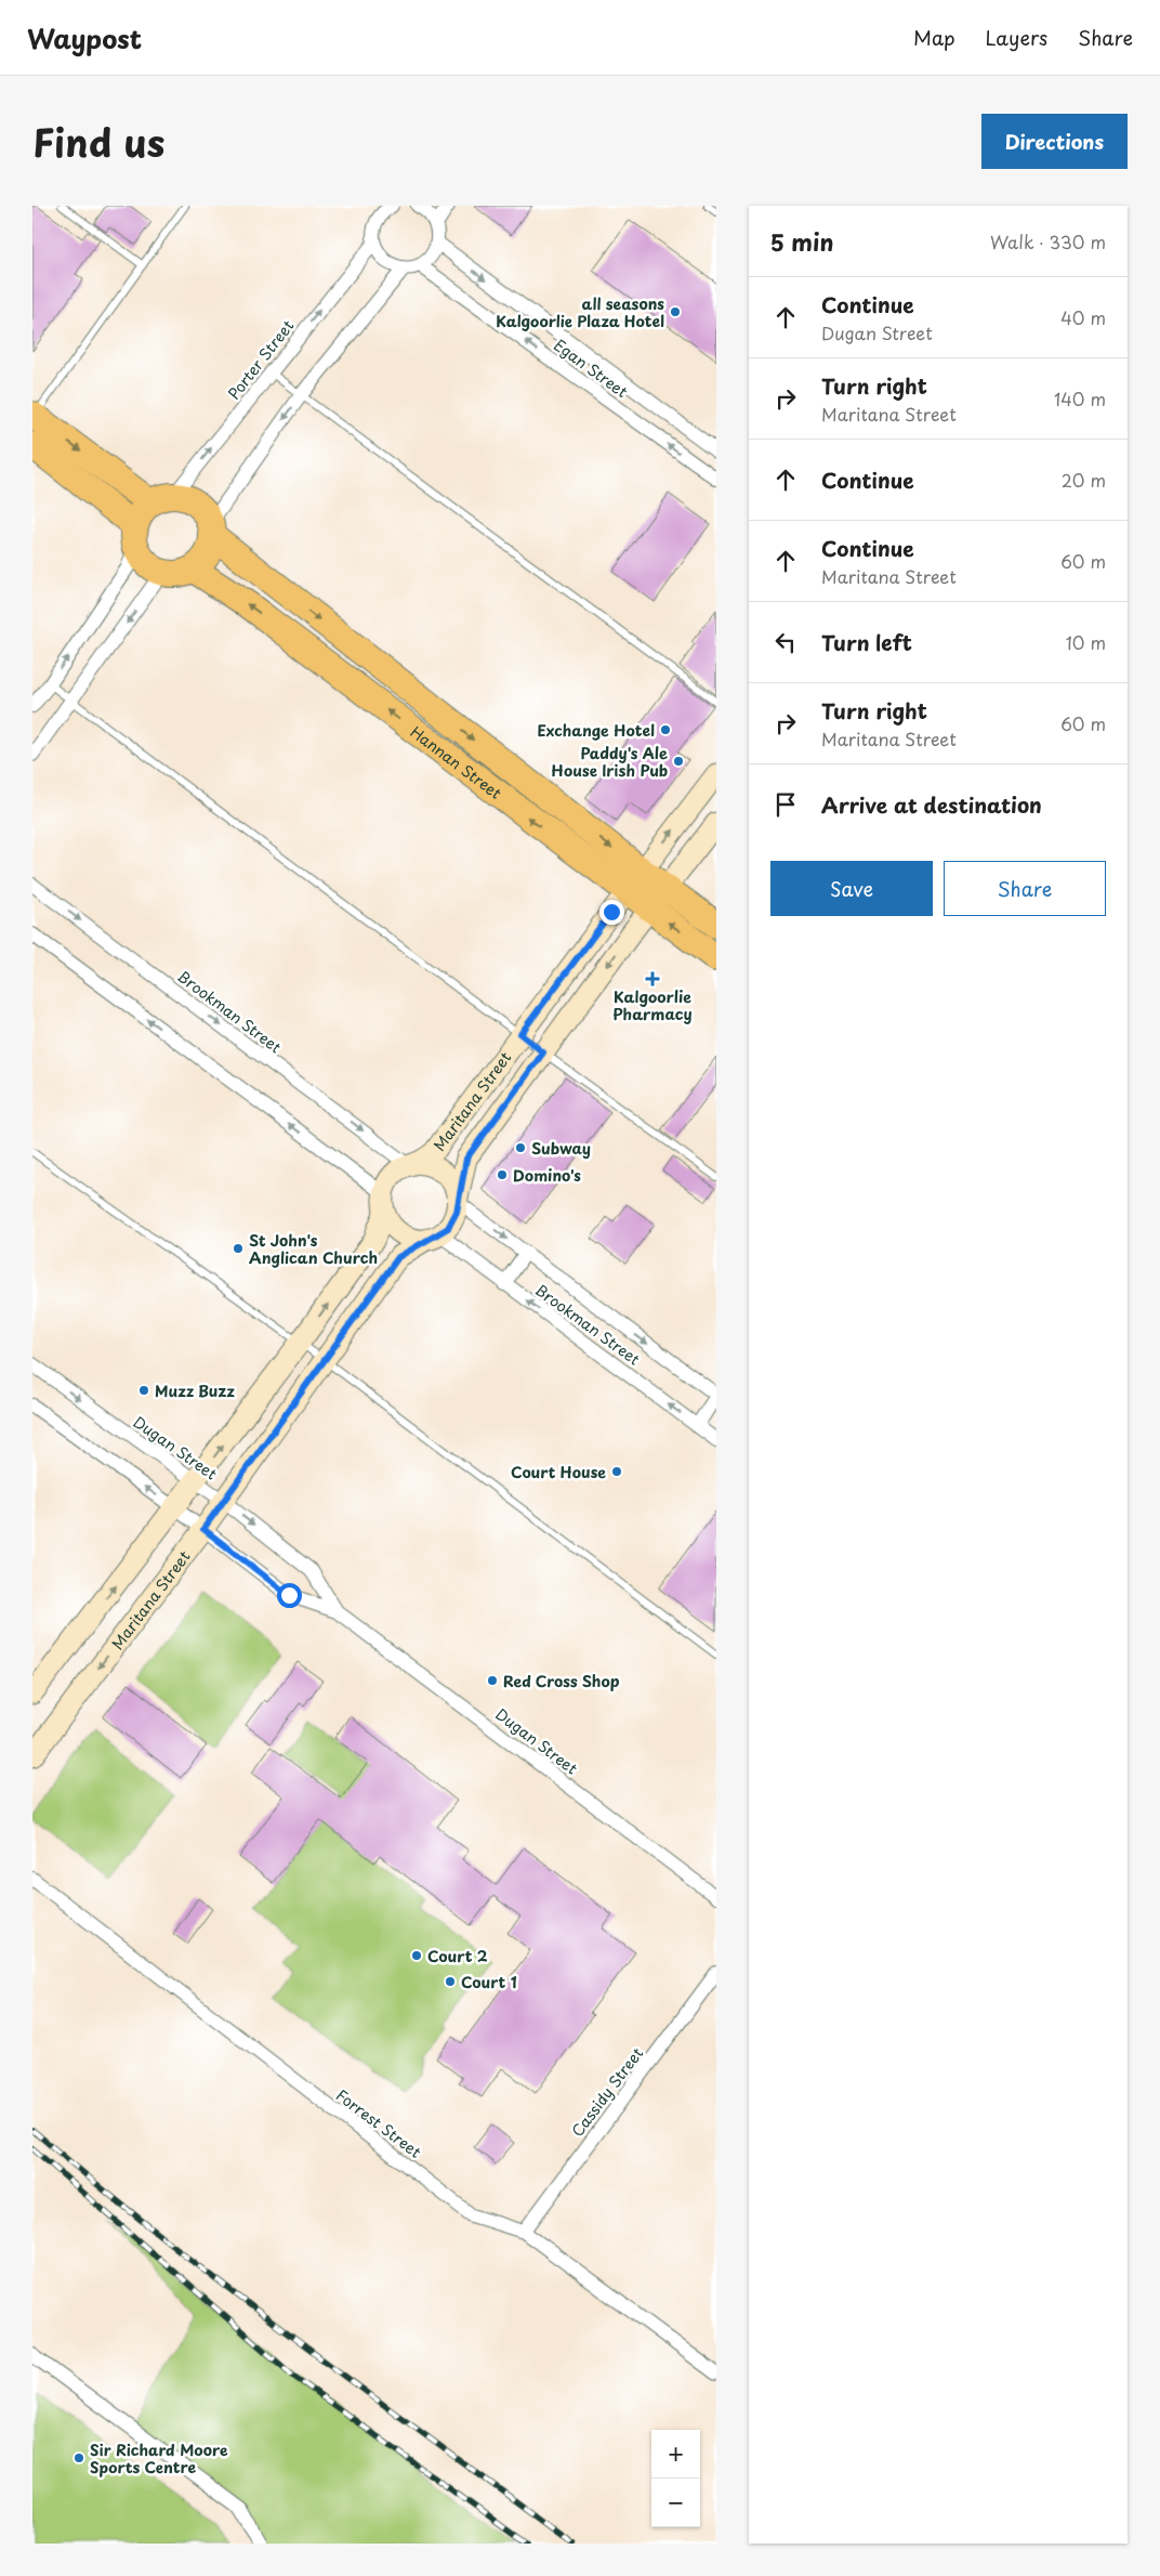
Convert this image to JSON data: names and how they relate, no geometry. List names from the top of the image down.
{
  "streets": {
    "highway": ["Hannan Street"],
    "main road": ["Maritana Street"],
    "street": [
      "Porter Street",
      "Egan Street",
      "Brookman Street",
      "Dugan Street",
      "Cassidy Street",
      "Forrest Street"
    ]
  },
  "crossings": [
    ["Porter Street", "Hannan Street"],
    ["Hannan Street", "Maritana Street"],
    ["Brookman Street", "Maritana Street"],
    ["Maritana Street", "Dugan Street"],
    ["Cassidy Street", "Forrest Street"]
  ],
  "places": {
    "other": [
      "all seasons Kalgoorlie Plaza Hotel",
      "Exchange Hotel",
      "Paddy's Ale House Irish Pub",
      "Subway",
      "Domino's",
      "St John's Anglican Church",
      "Muzz Buzz",
      "Court House",
      "Red Cross Shop",
      "Court 2",
      "Court 1",
      "Sir Richard Moore Sports Centre"
    ],
    "health": ["Kalgoorlie Pharmacy"]
  },
  "page": {
    "header": "Waypost",
    "nav": ["Map", "Layers", "Share"],
    "title": "Find us",
    "buttons": [
      "Directions",
      ["Save", "Share"]
    ],
    "heading": ["5 min", "Walk · 330 m"],
    "list": [
      ["Continue", "Dugan Street", "40 m"],
      ["Turn right", "Maritana Street", "140 m"],
      ["Continue", "20 m"],
      ["Continue", "Maritana Street", "60 m"],
      ["Turn left", "10 m"],
      ["Turn right", "Maritana Street", "60 m"],
      "Arrive at destination"
    ],
    "map_buttons": ["+", "−"]
  }
}
